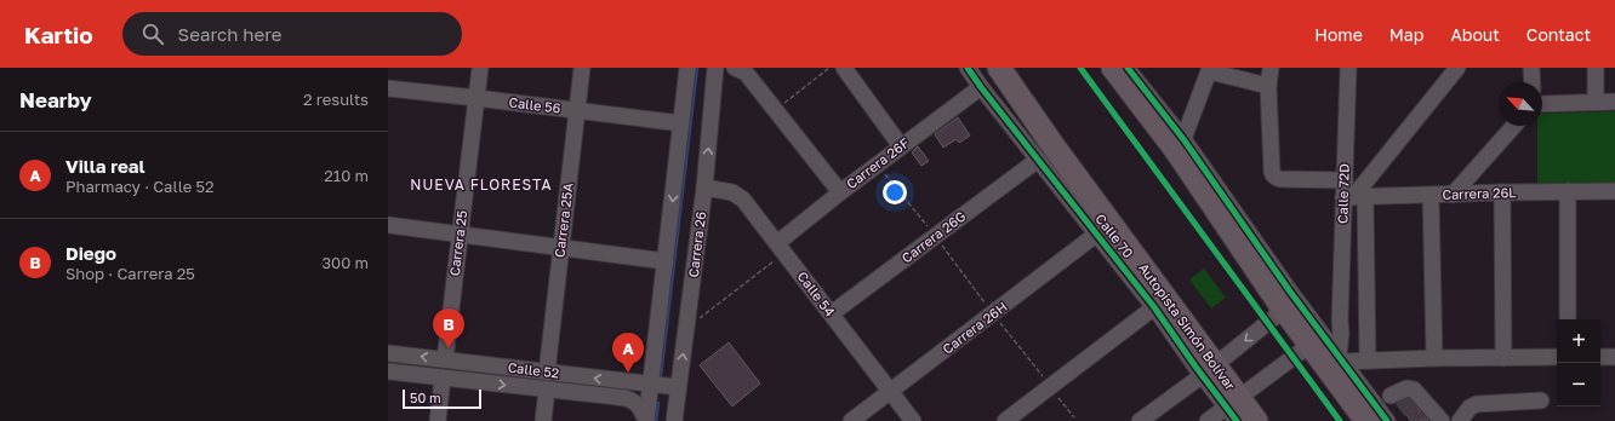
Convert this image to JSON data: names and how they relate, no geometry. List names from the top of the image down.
{
  "streets": {
    "highway": ["Autopista Simón Bolívar"],
    "street": [
      "Calle 56",
      "Carrera 26F",
      "Calle 72D",
      "Carrera 26L",
      "Carrera 25A",
      "Calle 70",
      "Carrera 26G",
      "Carrera 25",
      "Carrera 26",
      "Calle 54",
      "Carrera 26H",
      "Calle 52"
    ]
  },
  "crossings": [
    ["Calle 56", "Carrera 25A"],
    ["Calle 56", "Carrera 25"],
    ["Carrera 26F", "Calle 70"],
    ["Carrera 26F", "Calle 54"],
    ["Calle 72D", "Carrera 26L"],
    ["Carrera 25A", "Calle 52"],
    ["Calle 70", "Carrera 26G"],
    ["Calle 70", "Autopista Simón Bolívar"],
    ["Calle 70", "Carrera 26H"],
    ["Carrera 26G", "Calle 54"],
    ["Carrera 25", "Calle 52"],
    ["Carrera 26", "Calle 54"],
    ["Carrera 26", "Calle 52"],
    ["Calle 54", "Carrera 26H"],
    ["Autopista Simón Bolívar", "Carrera 26H"]
  ],
  "districts": ["NUEVA FLORESTA"],
  "scale_bar": "50 m",
  "north": "top left",
  "page": {
    "header": "Kartio",
    "search": "Search here",
    "nav": [
      "Home",
      "Map",
      "About",
      "Contact"
    ],
    "heading": ["Nearby", "2 results"],
    "list": [
      {
        "mark": "A",
        "name": "Villa real",
        "note": "Pharmacy · Calle 52",
        "value": "210 m"
      },
      {
        "mark": "B",
        "name": "Diego",
        "note": "Shop · Carrera 25",
        "value": "300 m"
      }
    ],
    "pins": ["B", "A"],
    "map_buttons": ["+", "−"],
    "scale": "50 m"
  }
}
